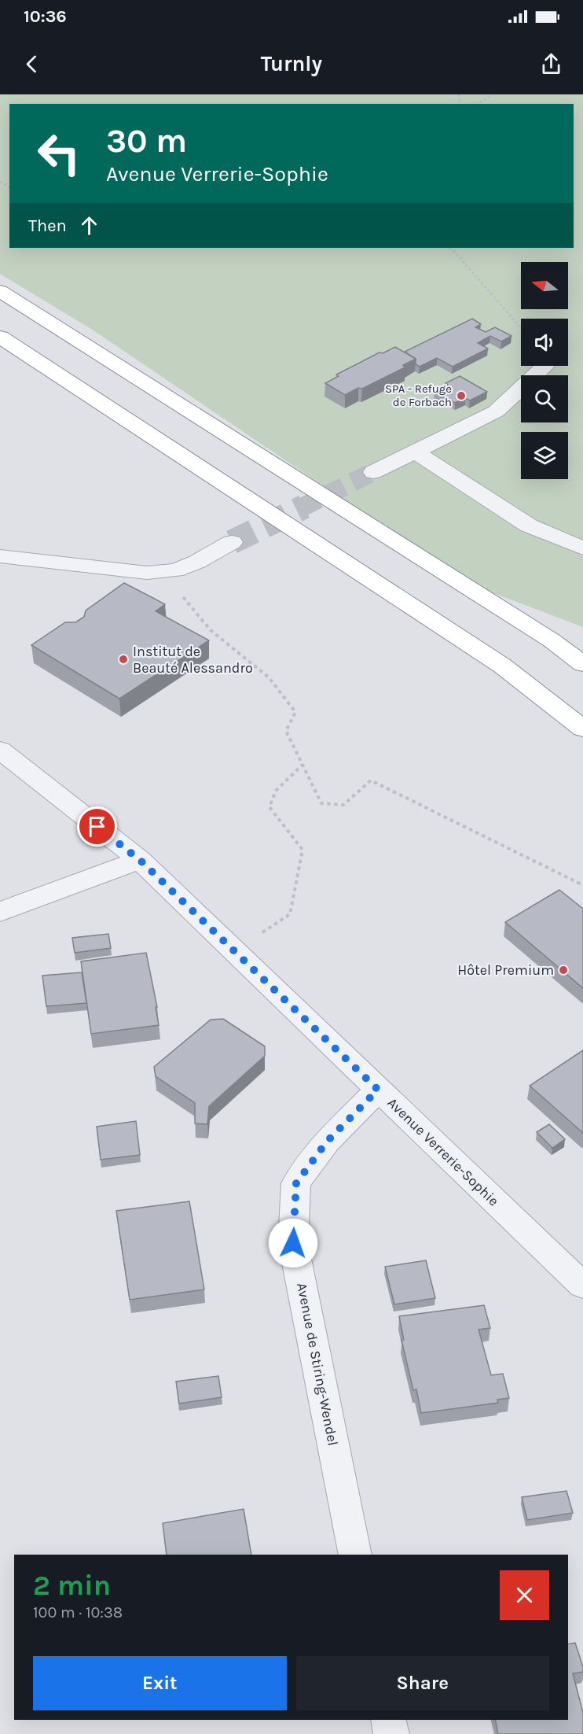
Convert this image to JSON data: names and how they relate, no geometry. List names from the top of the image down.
{
  "streets": {
    "street": ["Avenue Verrerie-Sophie", "Avenue de Stiring-Wendel"]
  },
  "crossings": [
    ["Avenue Verrerie-Sophie", "Avenue de Stiring-Wendel"]
  ],
  "places": ["SPA - Refuge de Forbach", "Institut de Beauté Alessandro", "Hôtel Premium"],
  "north": "left",
  "page": {
    "status": "10:36",
    "header": "Turnly",
    "turn": ["30 m", "Avenue Verrerie-Sophie"],
    "then": "Then",
    "heading": ["2 min", "100 m · 10:38"],
    "buttons": ["Exit", "Share"]
  }
}
